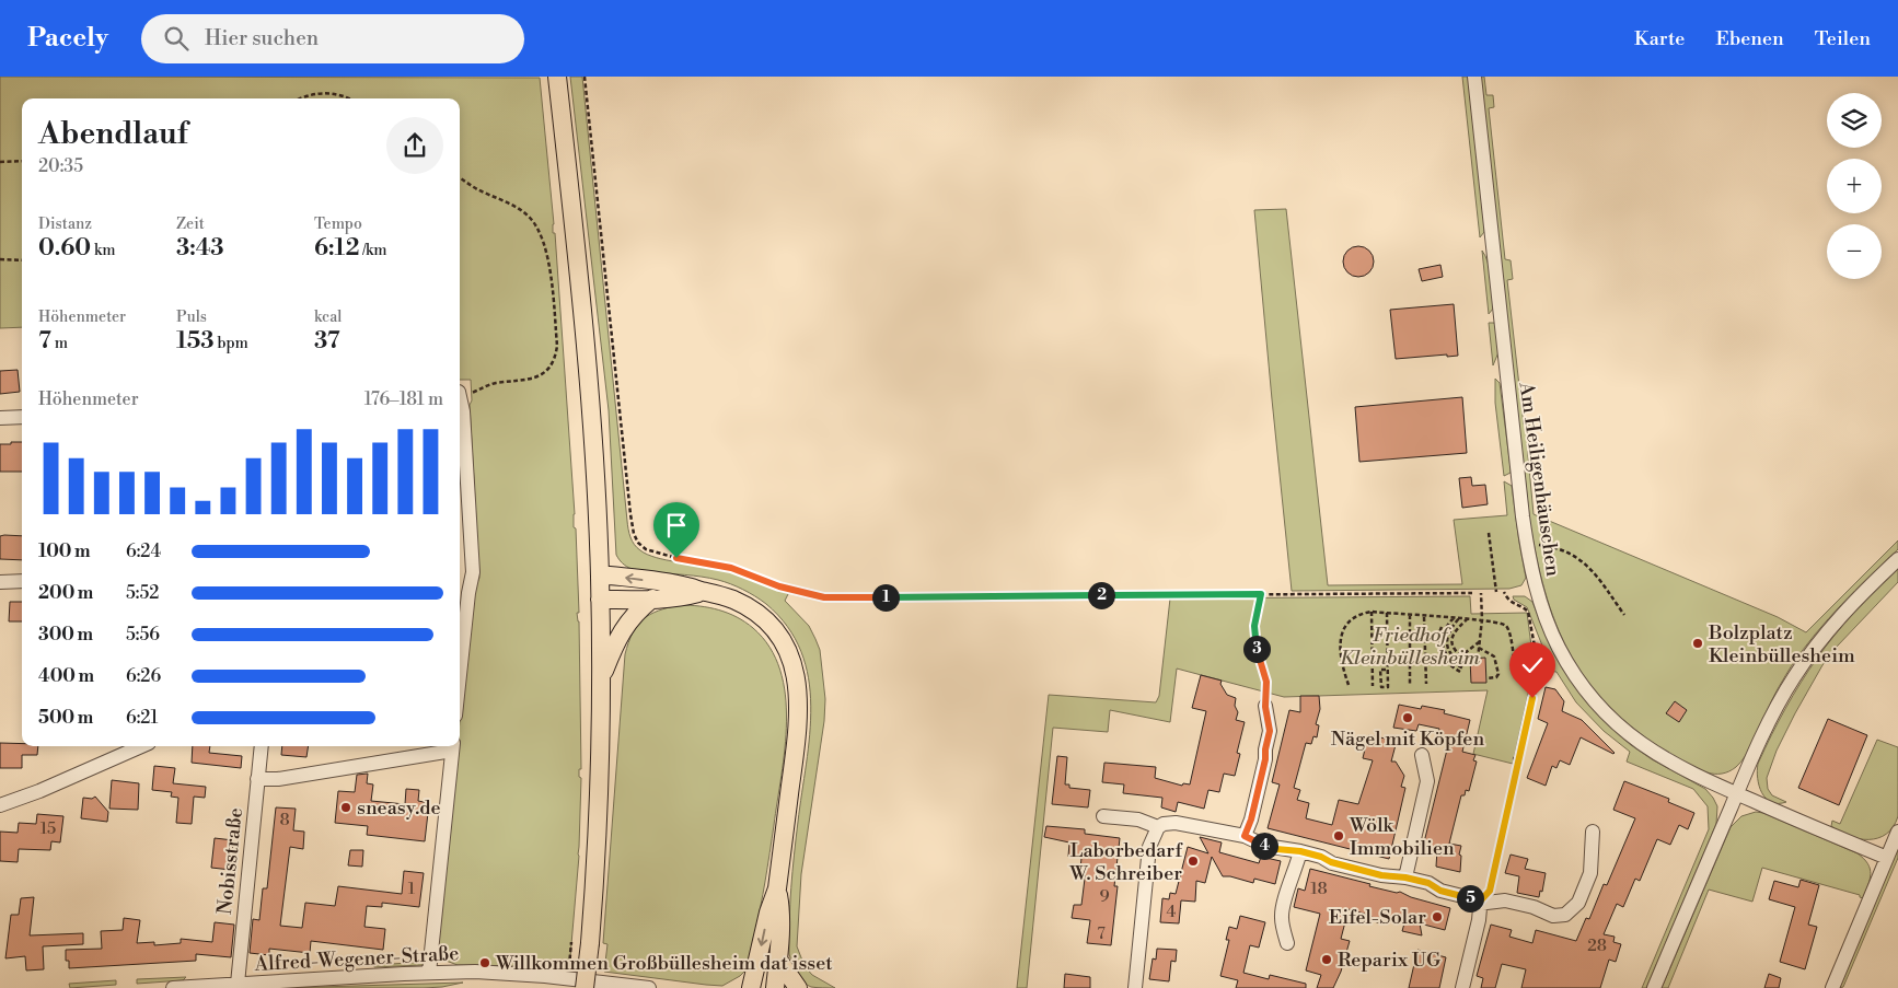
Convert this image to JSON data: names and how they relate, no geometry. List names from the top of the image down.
{
  "streets": {
    "street": ["Am Heiligenhäuschen", "Nobisstraße", "Alfred-Wegener-Straße"]
  },
  "crossings": [
    ["Nobisstraße", "Alfred-Wegener-Straße"]
  ],
  "parks": ["Friedhof Kleinbüllesheim"],
  "places": [
    "Bolzplatz Kleinbüllesheim",
    "Nägel mit Köpfen",
    "sneasy.de",
    "Wölk Immobilien",
    "Laborbedarf W. Schreiber",
    "Eifel-Solar",
    "Reparix UG",
    "Willkommen Großbüllesheim dat isset"
  ],
  "house_numbers": [
    "8",
    "15",
    "1",
    "18",
    "9",
    "4",
    "7",
    "28"
  ],
  "page": {
    "header": "Pacely",
    "search": "Hier suchen",
    "nav": ["Karte", "Ebenen", "Teilen"],
    "map_buttons": ["+", "−"],
    "heading": ["Abendlauf", "20:35"],
    "stats": [
      ["Distanz", "0.60 km"],
      ["Zeit", "3:43"],
      ["Tempo", "6:12 /km"],
      ["Höhenmeter", "7 m"],
      ["Puls", "153 bpm"],
      ["kcal", "37"]
    ],
    "chart": ["Höhenmeter", "176–181 m"],
    "list": [
      {
        "name": "100 m",
        "note": "6:24"
      },
      {
        "name": "200 m",
        "note": "5:52"
      },
      {
        "name": "300 m",
        "note": "5:56"
      },
      {
        "name": "400 m",
        "note": "6:26"
      },
      {
        "name": "500 m",
        "note": "6:21"
      }
    ],
    "pins": [
      "2",
      "1",
      "3",
      "4",
      "5"
    ]
  }
}
